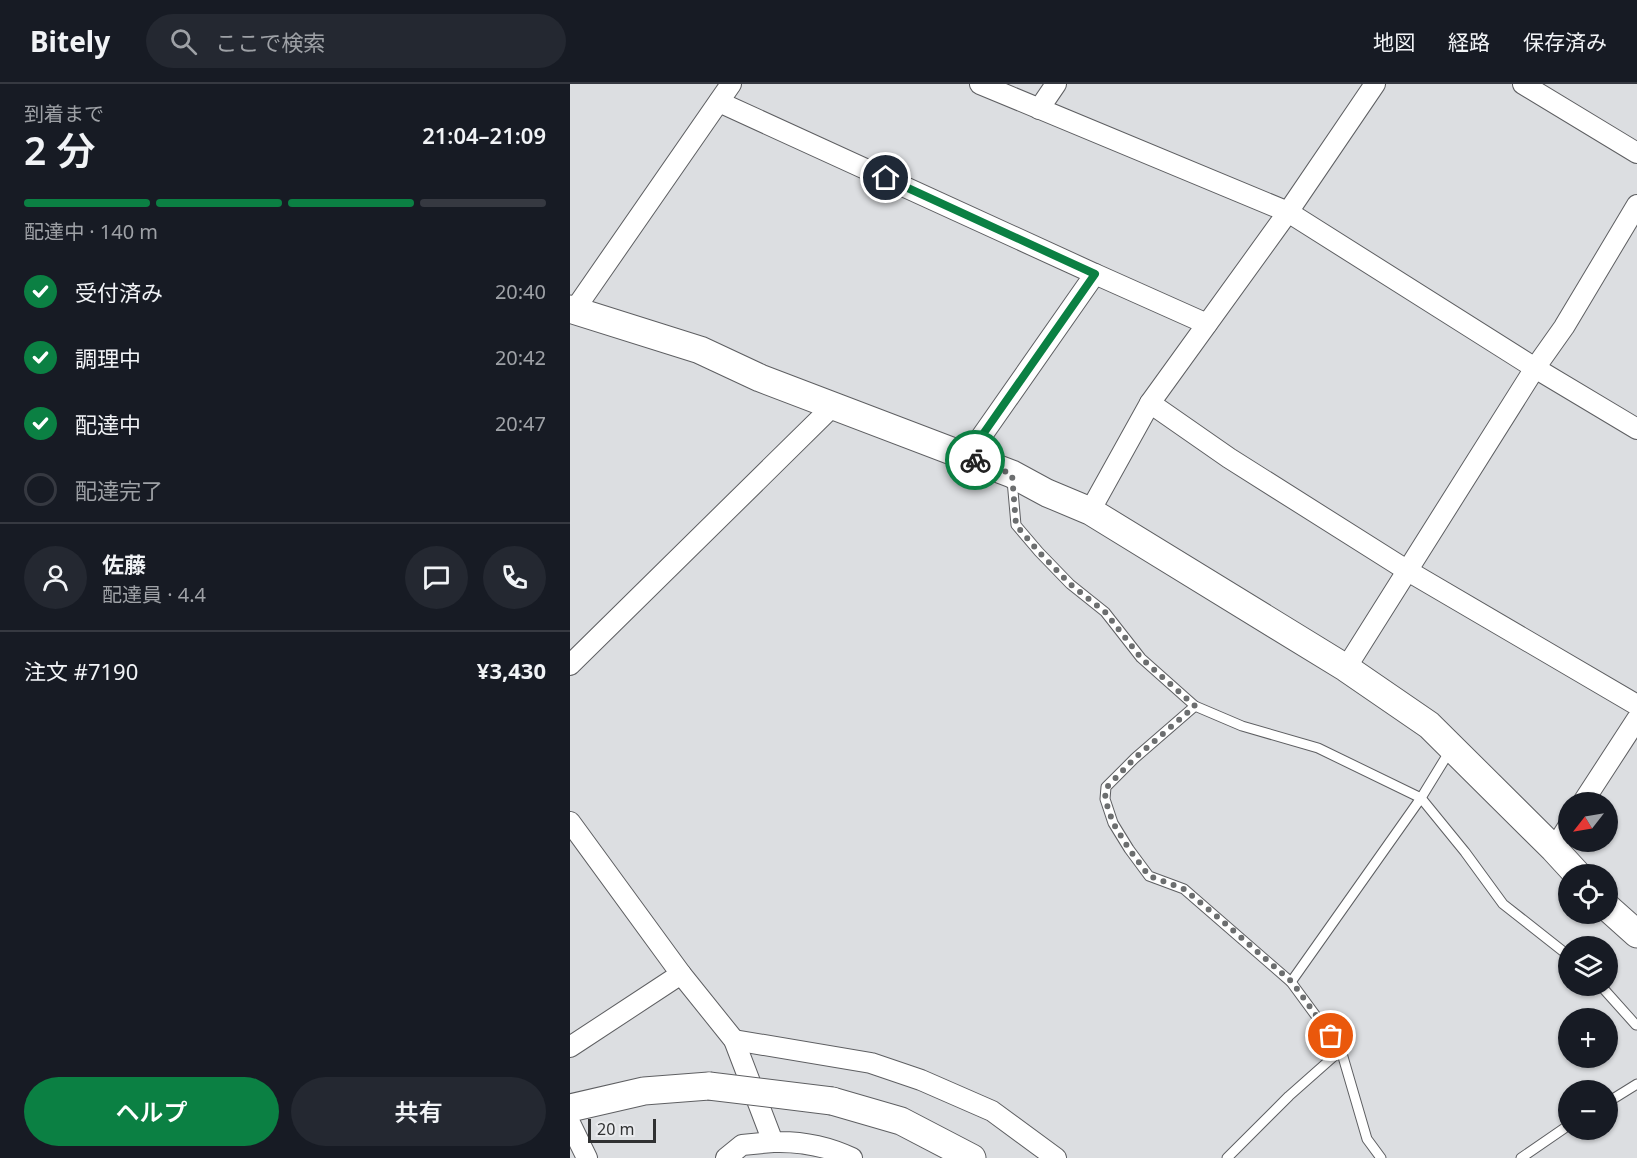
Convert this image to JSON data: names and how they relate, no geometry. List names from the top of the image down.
{
  "scale_bar": "20 m",
  "north": "bottom left",
  "page": {
    "header": "Bitely",
    "search": "ここで検索",
    "nav": ["地図", "経路", "保存済み"],
    "heading": ["2 分", "到着まで", "21:04–21:09"],
    "panel": [
      "佐藤",
      "配達員 · 4.4",
      "注文 #7190",
      "¥3,430"
    ],
    "bar": "配達中 · 140 m",
    "list": [
      ["受付済み", "20:40"],
      ["調理中", "20:42"],
      ["配達中", "20:47"],
      "配達完了"
    ],
    "map_buttons": ["+", "−"],
    "buttons": ["ヘルプ", "共有"],
    "scale": "20 m"
  }
}
